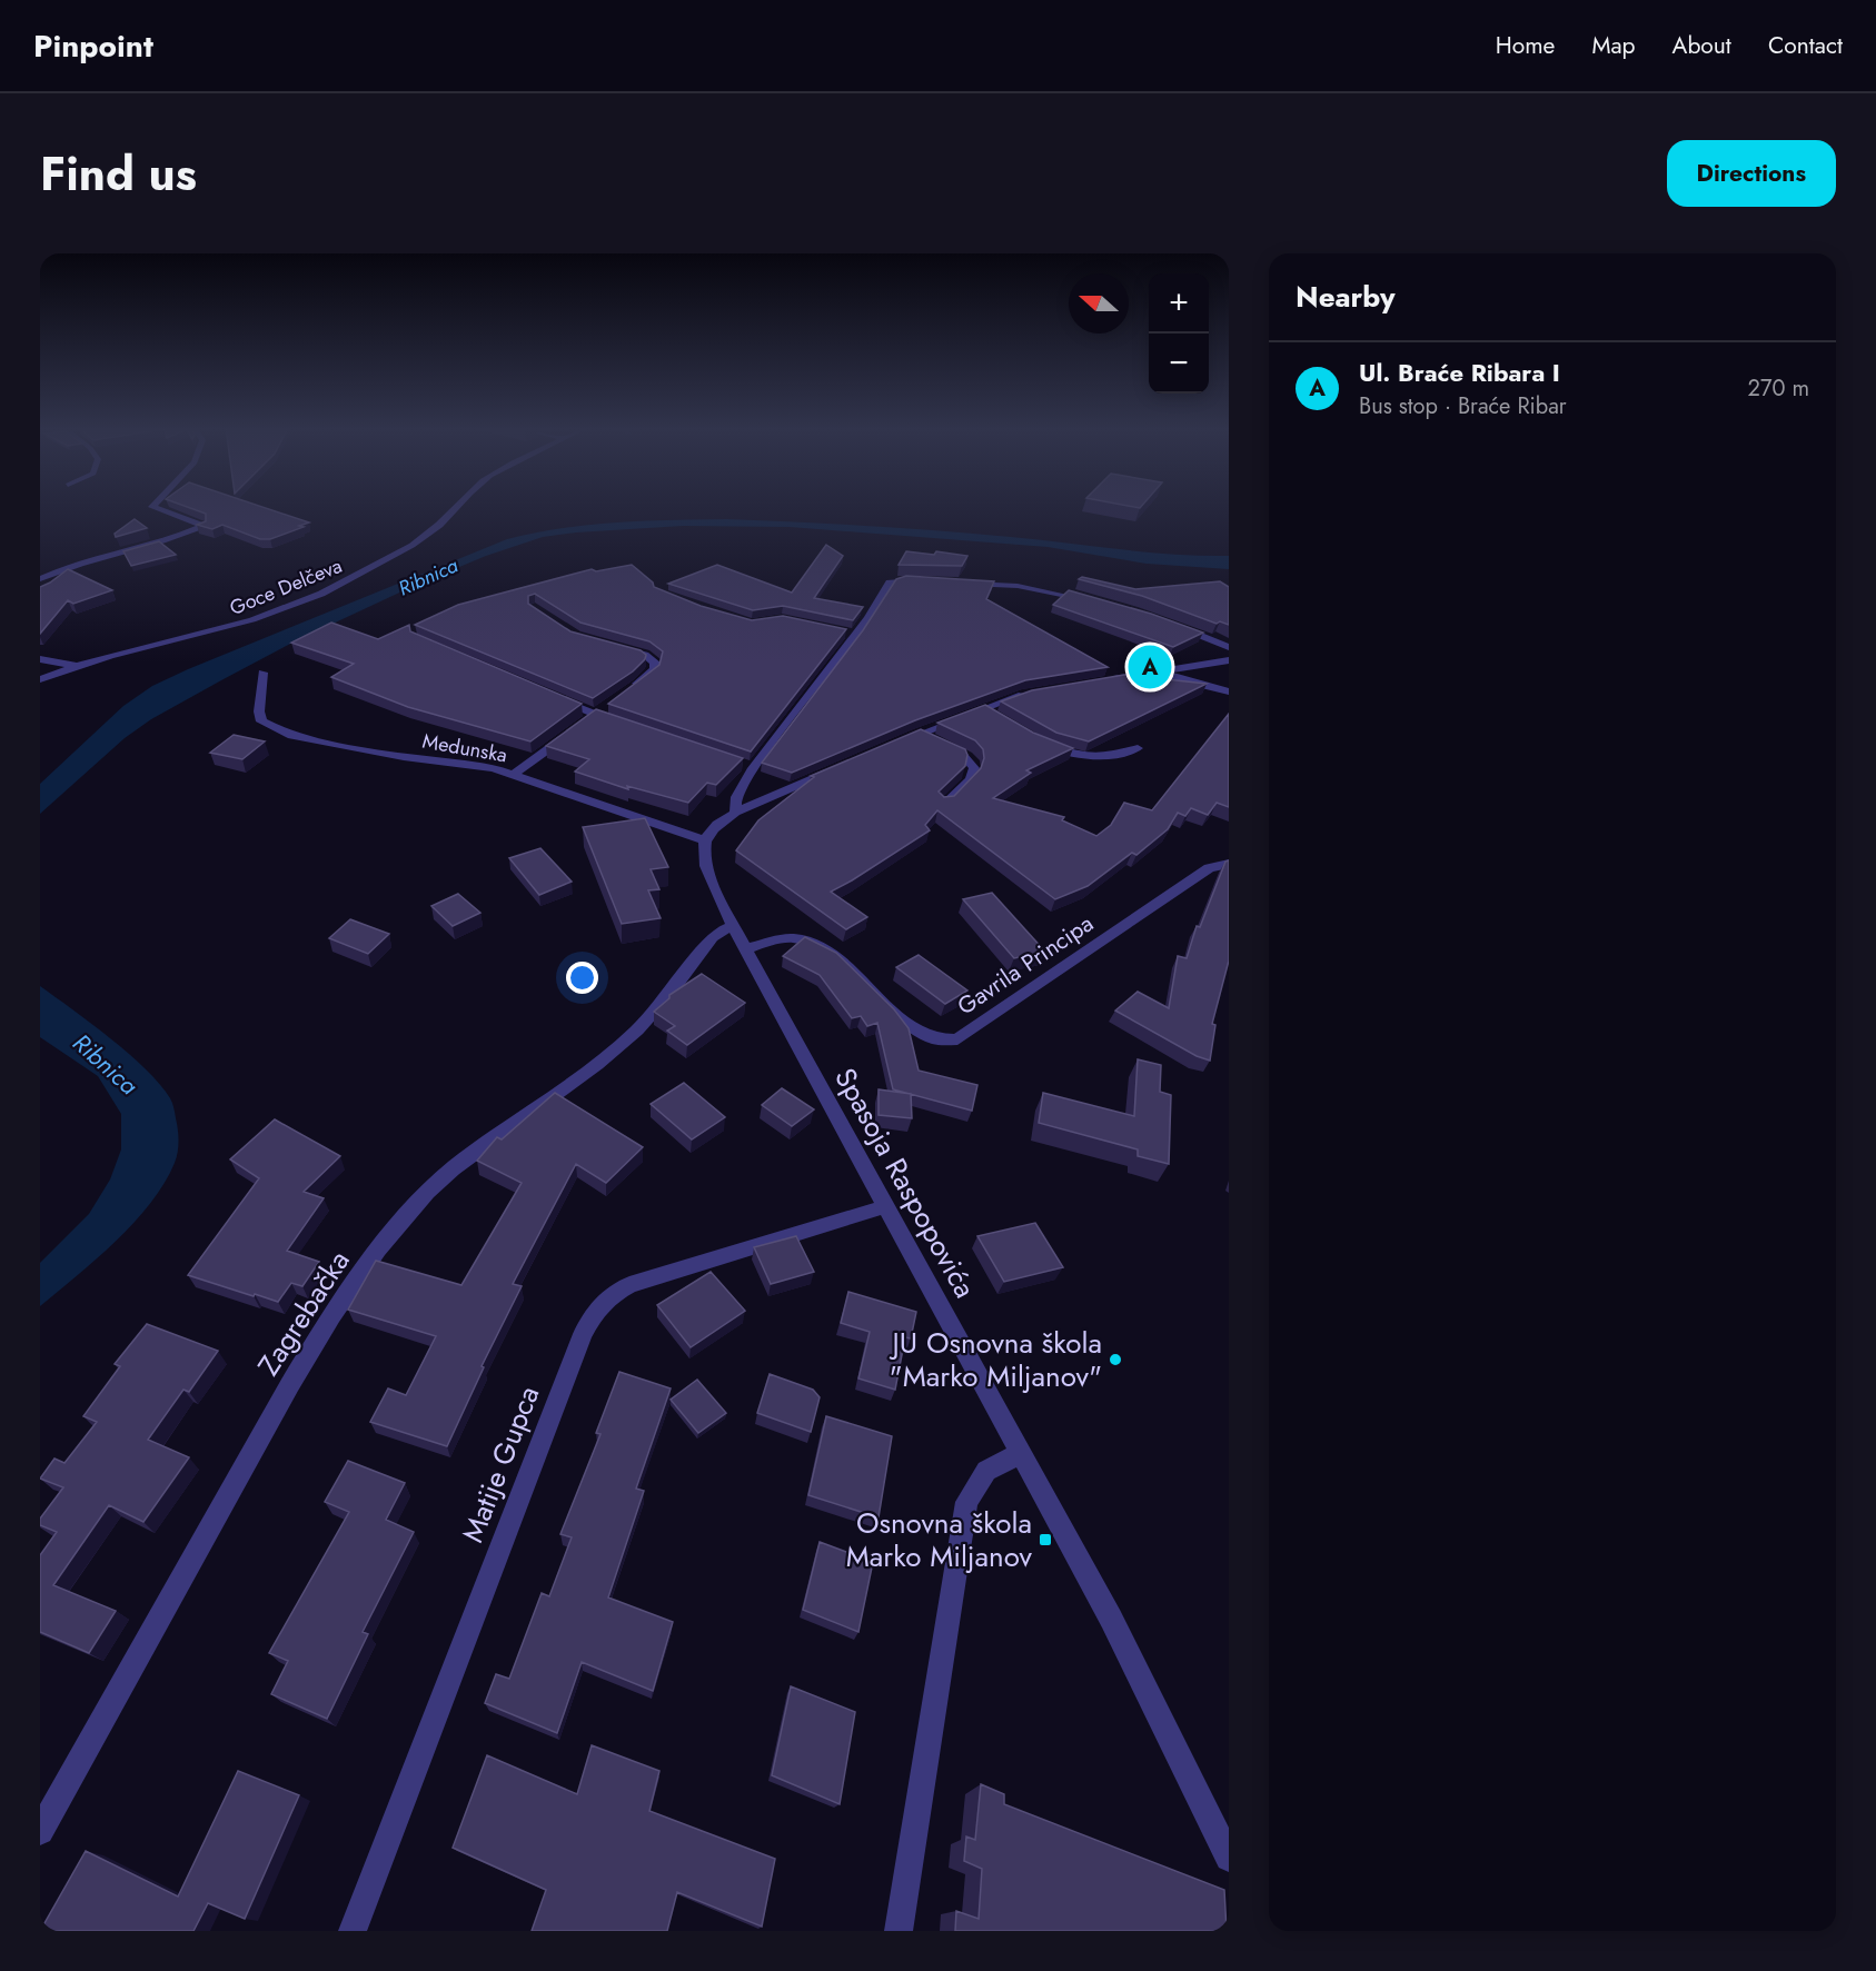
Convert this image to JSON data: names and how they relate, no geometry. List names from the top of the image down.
{
  "streets": {
    "street": [
      "Goce Delčeva",
      "Medunska",
      "Gavrila Principa",
      "Spasoja Raspopovića",
      "Zagrebačka",
      "Matije Gupca"
    ]
  },
  "crossings": [
    ["Medunska", "Spasoja Raspopovića"],
    ["Gavrila Principa", "Spasoja Raspopovića"],
    ["Spasoja Raspopovića", "Zagrebačka"],
    ["Spasoja Raspopovića", "Matije Gupca"]
  ],
  "water": ["Ribnica"],
  "places": {
    "other": ["JU Osnovna škola \"Marko Miljanov\""],
    "transit": ["Osnovna škola Marko Miljanov"]
  },
  "north": "left",
  "page": {
    "header": "Pinpoint",
    "nav": [
      "Home",
      "Map",
      "About",
      "Contact"
    ],
    "title": "Find us",
    "buttons": "Directions",
    "heading": "Nearby",
    "map_buttons": ["+", "−"],
    "list": [
      {
        "mark": "A",
        "name": "Ul. Braće Ribara I",
        "note": "Bus stop · Braće Ribar",
        "value": "270 m"
      }
    ],
    "pins": "A"
  }
}
